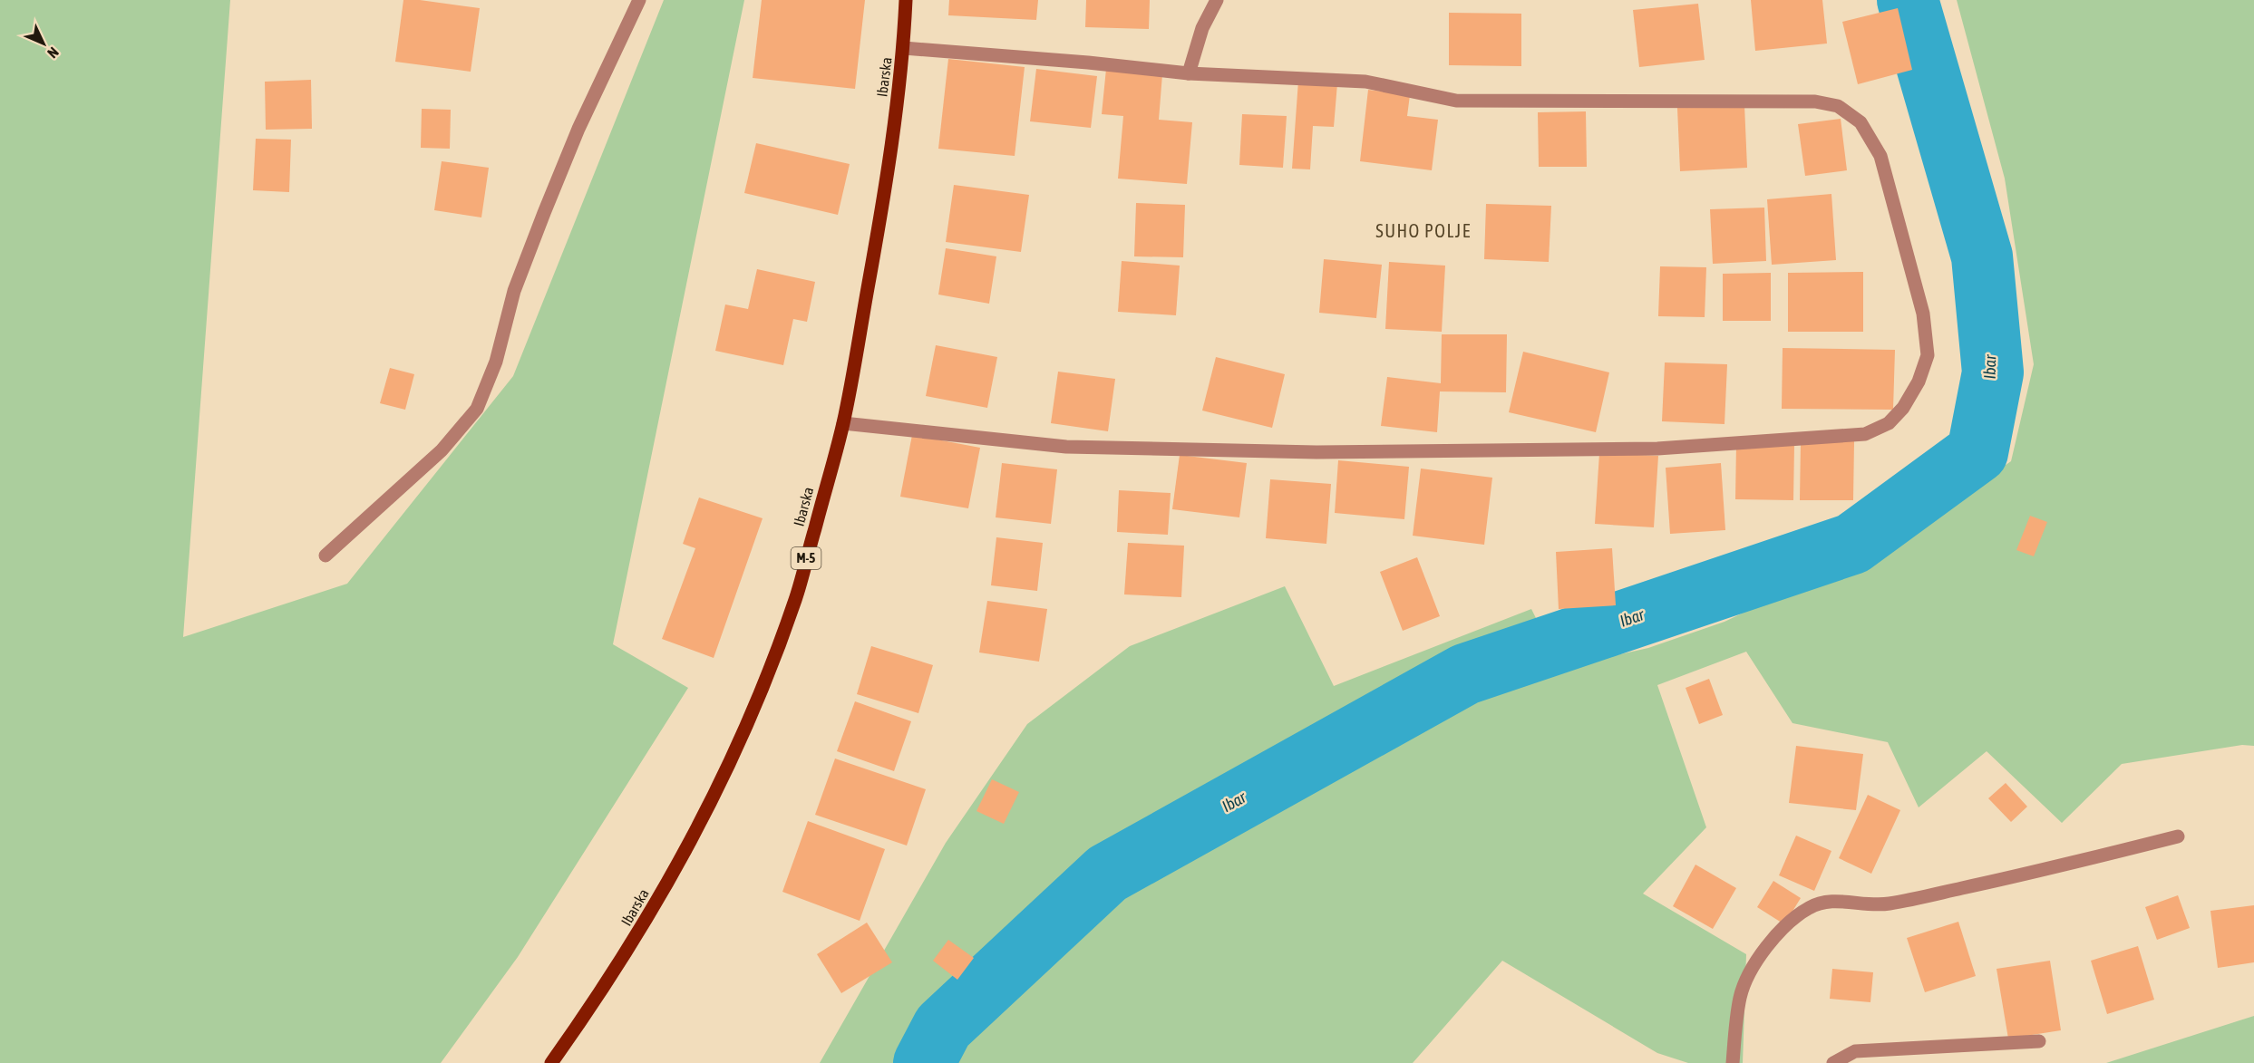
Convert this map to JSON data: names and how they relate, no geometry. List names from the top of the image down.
{
  "streets": {
    "main road": ["Ibarska", "M-5"]
  },
  "districts": ["SUHO POLJE"],
  "water": ["Ibar"],
  "north": "bottom right"
}
